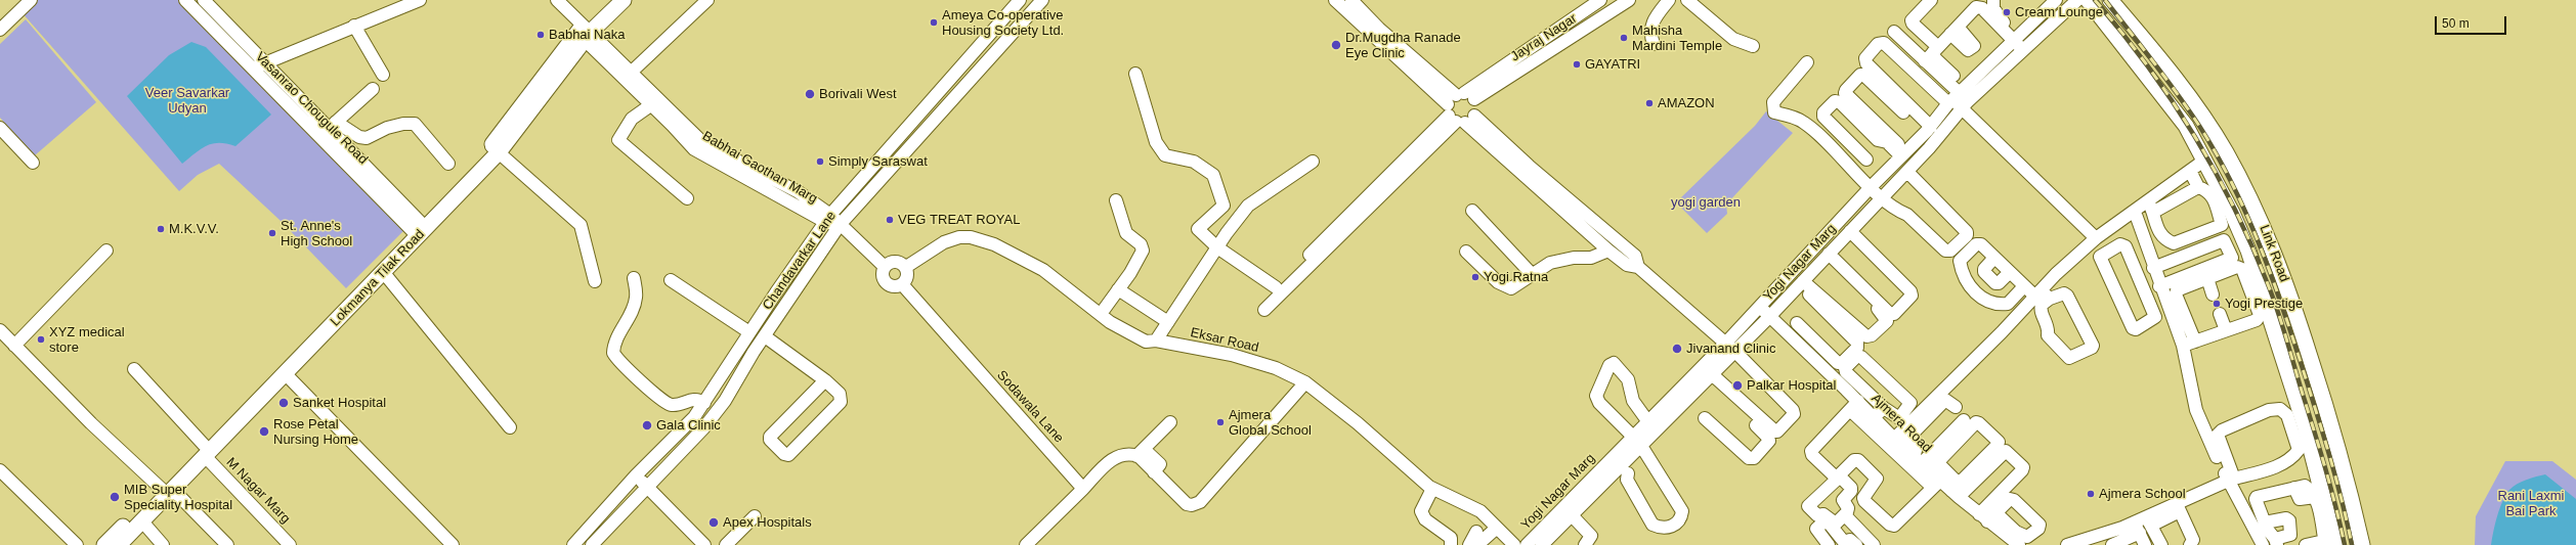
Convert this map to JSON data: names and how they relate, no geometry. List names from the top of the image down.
{
  "streets": {
    "main road": ["Link Road", "Lokmanya Tilak Road"],
    "street": [
      "Jayraj Nagar",
      "Vasanrao Chougule Road",
      "Babhai Gaothan Marg",
      "Chandavarkar Lane",
      "Yogi Nagar Marg",
      "Eksar Road",
      "Sodawala Lane",
      "Ajmera Road",
      "M Nagar Marg"
    ]
  },
  "crossings": [
    ["Vasanrao Chougule Road", "Lokmanya Tilak Road"],
    ["Babhai Gaothan Marg", "Chandavarkar Lane"],
    ["Babhai Gaothan Marg", "Lokmanya Tilak Road"],
    ["Yogi Nagar Marg", "Ajmera Road"],
    ["Lokmanya Tilak Road", "M Nagar Marg"],
    ["Eksar Road", "Sodawala Lane"]
  ],
  "parks": ["Veer Savarkar Udyan", "yogi garden", "Rani Laxmi Bai Park"],
  "places": [
    "Cream Lounge",
    "Ameya Co-operative Housing Society Ltd.",
    "Babhai Naka",
    "Mahisha Mardini Temple",
    "Dr.Mugdha Ranade Eye Clinic",
    "GAYATRI",
    "Borivali West",
    "AMAZON",
    "Simply Saraswat",
    "VEG TREAT ROYAL",
    "M.K.V.V.",
    "St. Anne's High School",
    "Yogi Ratna",
    "Yogi Prestige",
    "XYZ medical store",
    "Jivanand Clinic",
    "Palkar Hospital",
    "Sanket Hospital",
    "Ajmera Global School",
    "Gala Clinic",
    "Rose Petal Nursing Home",
    "Ajmera School",
    "MIB Super Speciality Hospital",
    "Apex Hospitals"
  ],
  "scale_bar": "50 m"
}
